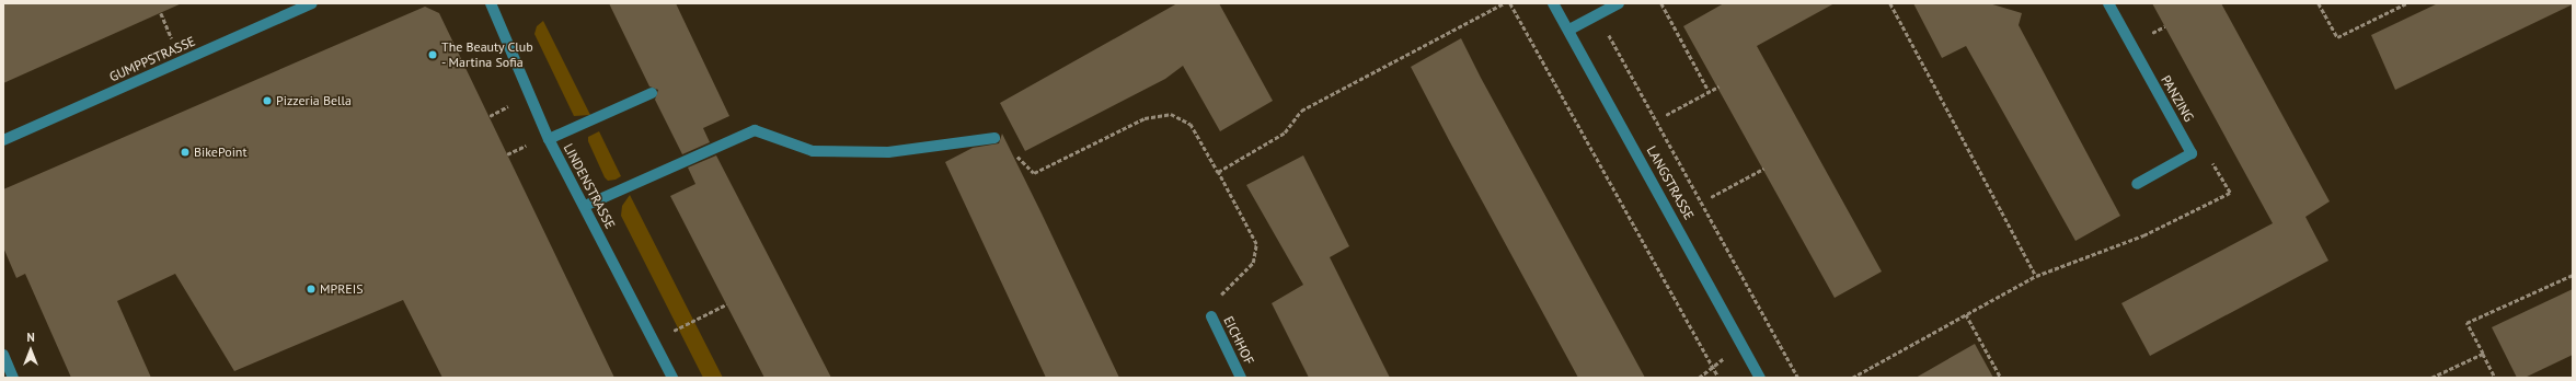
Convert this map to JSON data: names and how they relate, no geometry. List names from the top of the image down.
{
  "streets": {
    "street": [
      "GUMPPSTRASSE",
      "PANZING",
      "LANGSTRASSE",
      "LINDENSTRASSE",
      "EICHHOF"
    ]
  },
  "places": [
    "The Beauty Club - Martina Sofia",
    "Pizzeria Bella",
    "BikePoint",
    "MPREIS"
  ],
  "north": "top"
}
